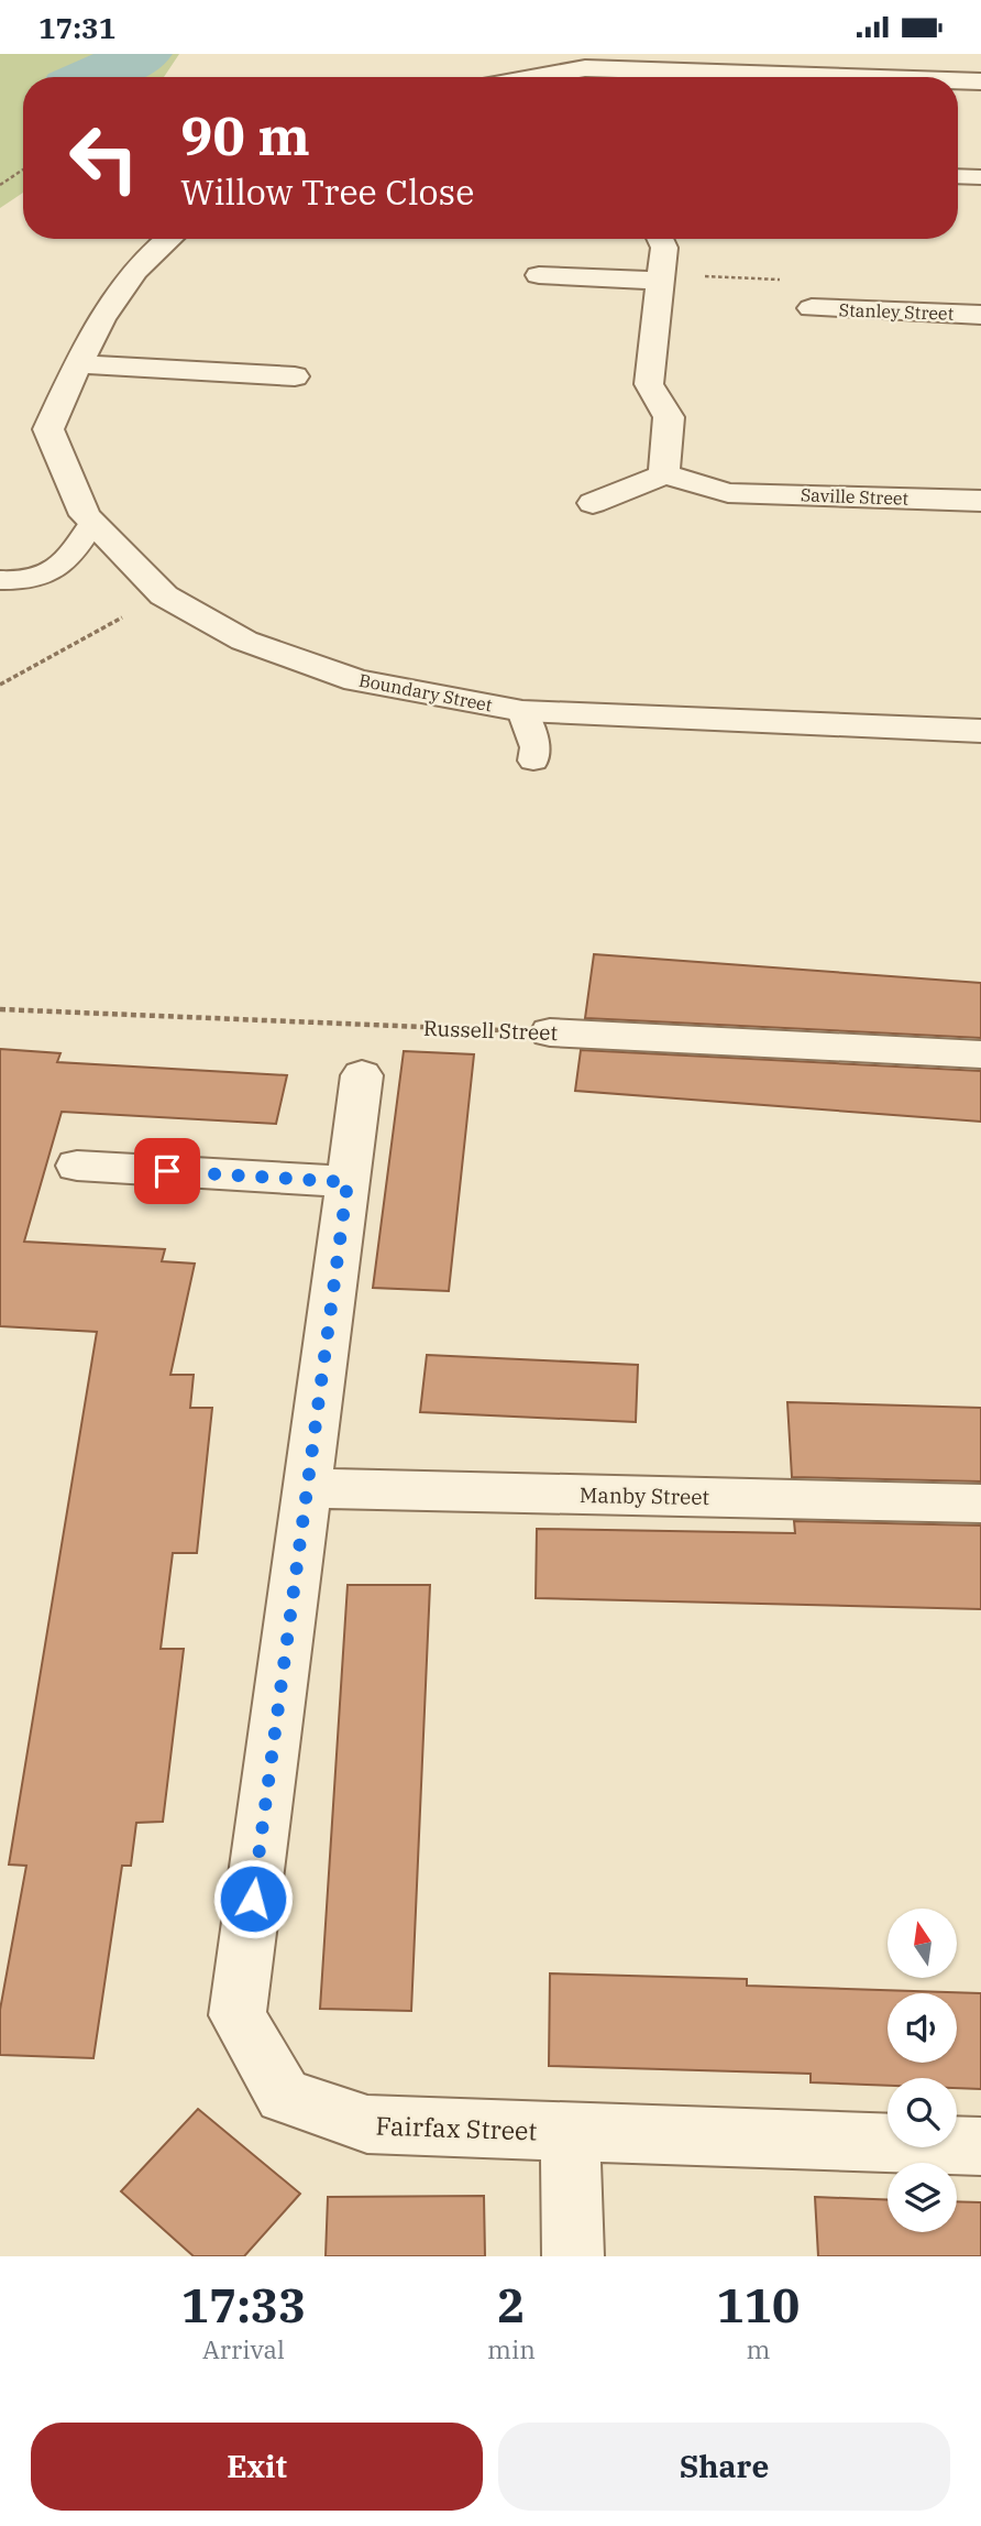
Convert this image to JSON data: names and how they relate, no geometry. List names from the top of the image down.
{
  "streets": {
    "street": [
      "Stanley Street",
      "Saville Street",
      "Boundary Street",
      "Russell Street",
      "Manby Street",
      "Fairfax Street"
    ]
  },
  "crossings": [
    ["Manby Street", "Fairfax Street"]
  ],
  "north": "top",
  "page": {
    "status": "17:31",
    "turn": ["90 m", "Willow Tree Close"],
    "eta": [
      "17:33",
      "Arrival",
      "2",
      "min",
      "110",
      "m"
    ],
    "buttons": ["Exit", "Share"]
  }
}
